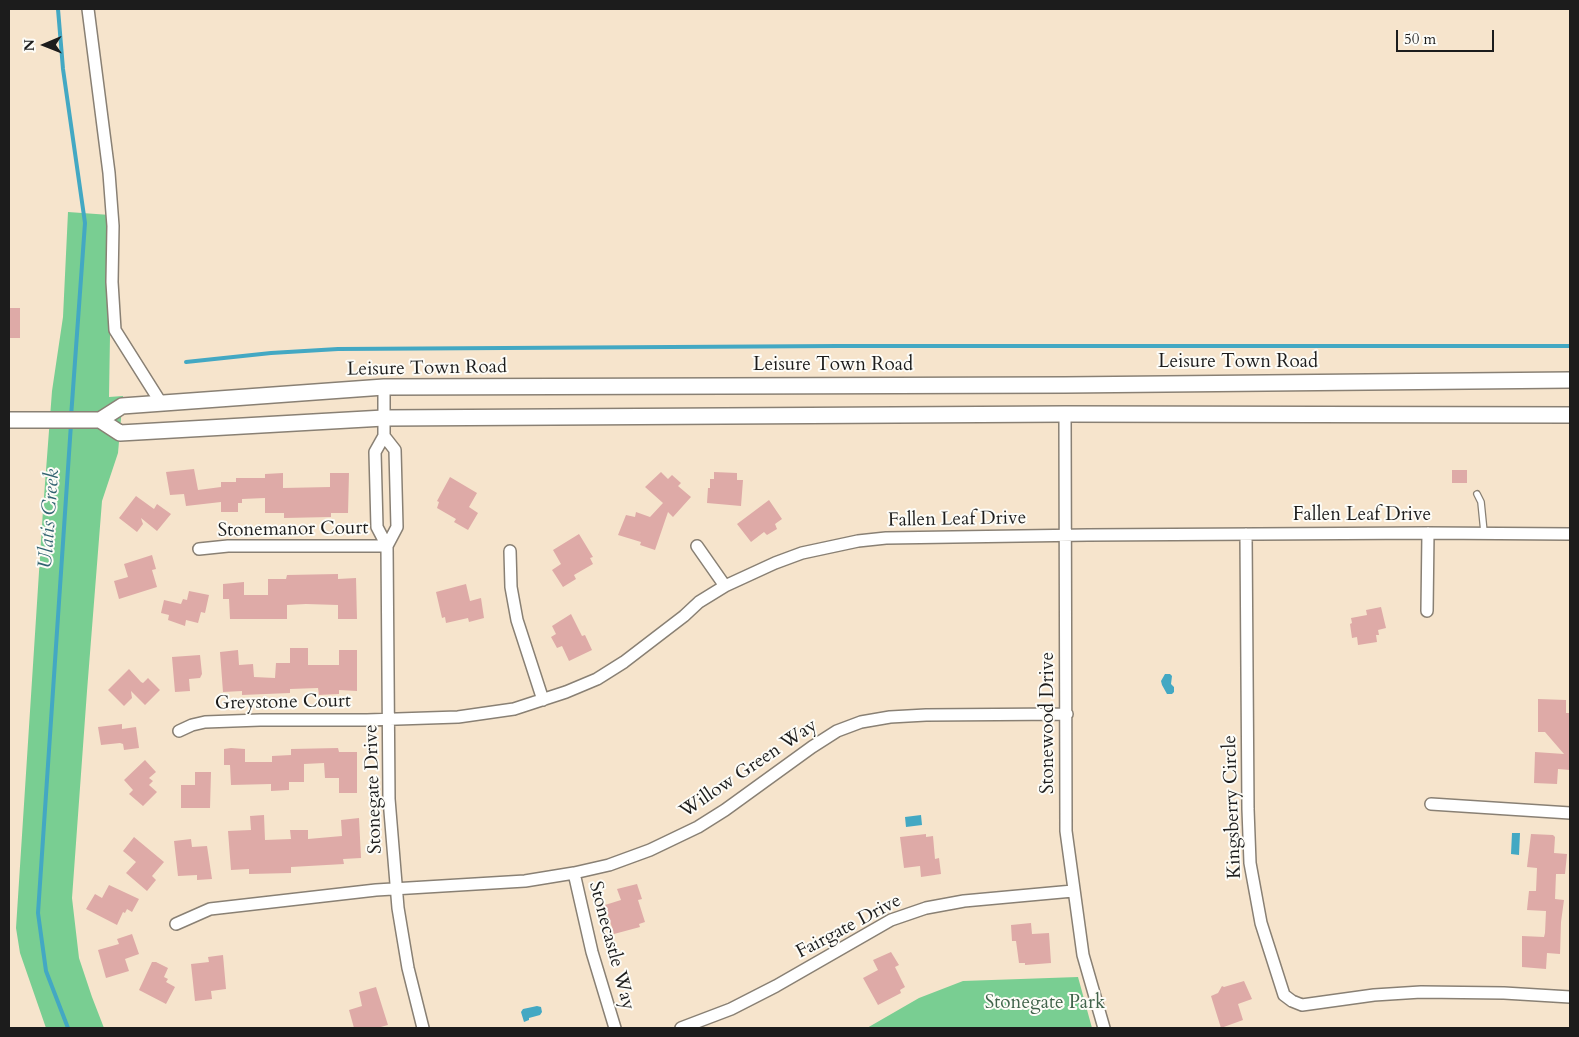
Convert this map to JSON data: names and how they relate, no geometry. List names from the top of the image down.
{
  "streets": {
    "main road": ["Leisure Town Road"],
    "street": [
      "Fallen Leaf Drive",
      "Stonemanor Court",
      "Greystone Court",
      "Stonewood Drive",
      "Willow Green Way",
      "Stonegate Drive",
      "Kingsberry Circle",
      "Fairgate Drive",
      "Stonecastle Way"
    ]
  },
  "crossings": [
    ["Leisure Town Road", "Stonegate Drive"],
    ["Fallen Leaf Drive", "Greystone Court"],
    ["Fallen Leaf Drive", "Stonewood Drive"],
    ["Fallen Leaf Drive", "Stonegate Drive"],
    ["Fallen Leaf Drive", "Kingsberry Circle"],
    ["Stonemanor Court", "Stonegate Drive"],
    ["Greystone Court", "Stonegate Drive"],
    ["Stonewood Drive", "Willow Green Way"],
    ["Stonewood Drive", "Fairgate Drive"],
    ["Willow Green Way", "Stonegate Drive"],
    ["Willow Green Way", "Stonecastle Way"]
  ],
  "water": ["Ulatis Creek"],
  "parks": ["Stonegate Park"],
  "scale_bar": "50 m",
  "north": "left"
}
